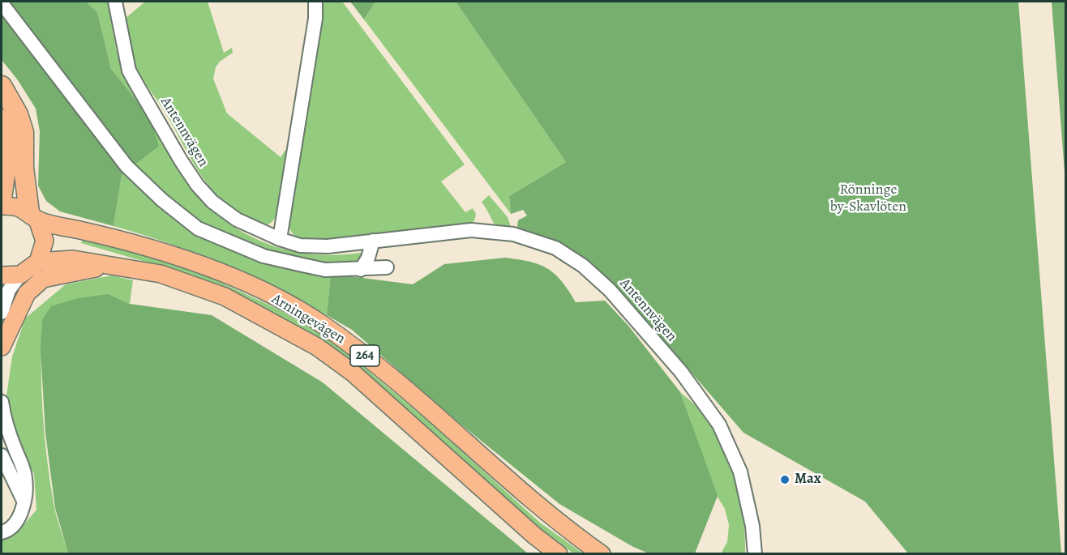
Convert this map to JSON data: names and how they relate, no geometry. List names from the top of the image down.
{
  "streets": {
    "main road": ["Arningevägen", "264"],
    "street": ["Antennvägen"]
  },
  "parks": ["Rönninge by-Skavlöten"],
  "places": ["Max"]
}
